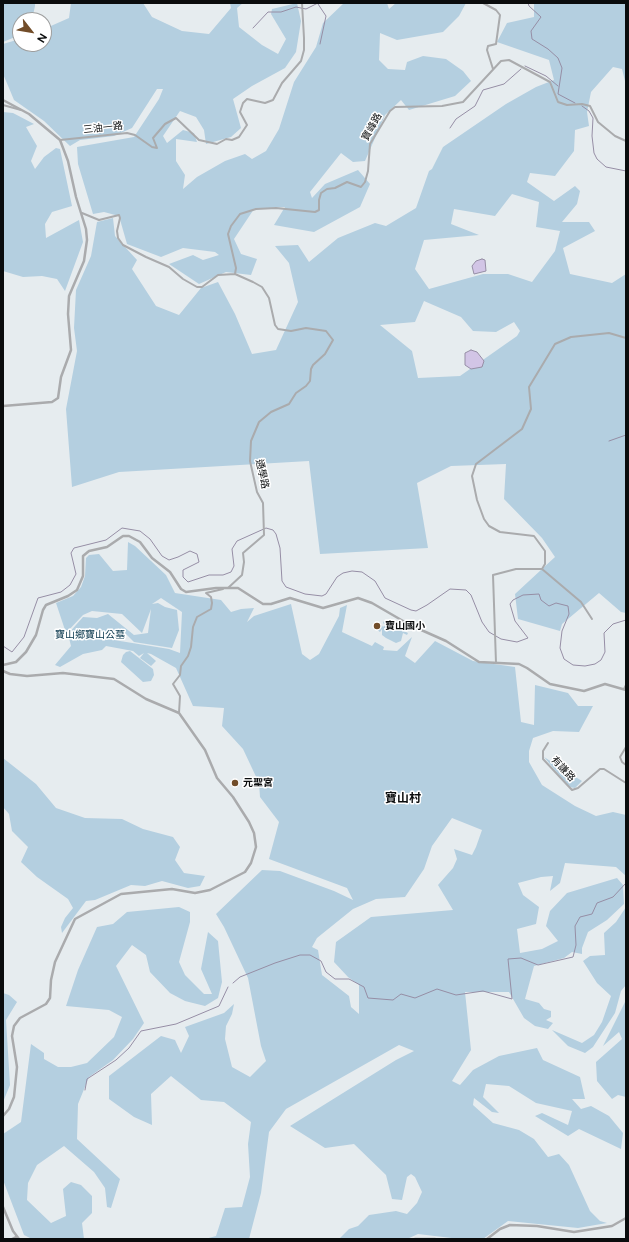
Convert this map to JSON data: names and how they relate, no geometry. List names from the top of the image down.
{
  "streets": {
    "street": [
      "寶峰路",
      "三油一路",
      "通學路",
      "有謙路"
    ]
  },
  "crossings": [
    ["寶峰路", "通學路"]
  ],
  "districts": ["寶山村"],
  "parks": ["寶山鄉寶山公墓"],
  "places": ["寶山國小", "元聖宮"],
  "north": "bottom right"
}
